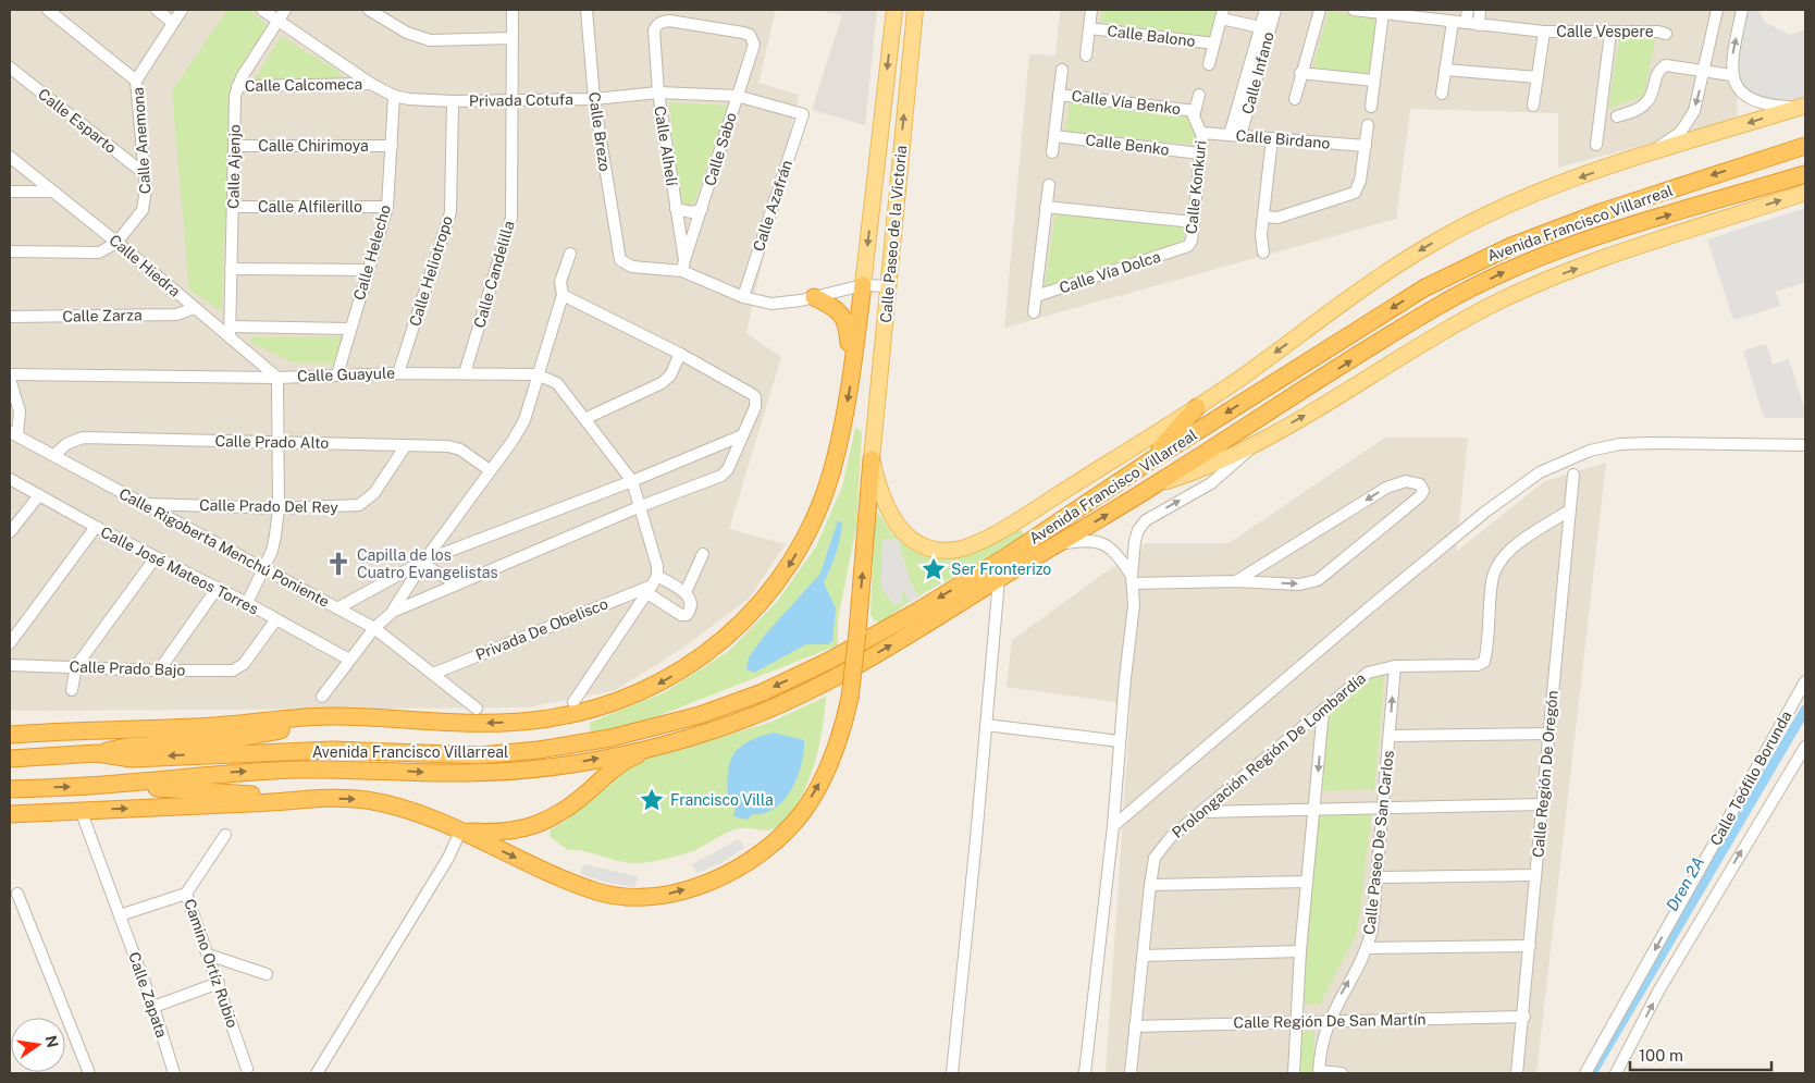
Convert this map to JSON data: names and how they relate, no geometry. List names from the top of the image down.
{
  "streets": {
    "highway": ["Avenida Francisco Villarreal"],
    "main road": ["Calle Paseo de la Victoria"],
    "street": [
      "Calle Vespere",
      "Calle Balono",
      "Calle Infano",
      "Calle Calcomeca",
      "Privada Cotufa",
      "Calle Vía Benko",
      "Calle Esparto",
      "Calle Brezo",
      "Calle Birdano",
      "Calle Anemona",
      "Calle Benko",
      "Calle Chirimoya",
      "Calle Alhelí",
      "Calle Sabo",
      "Calle Ajenjo",
      "Calle Konkuri",
      "Calle Azafrán",
      "Calle Alfilerillo",
      "Calle Helecho",
      "Calle Hiedra",
      "Calle Heliotropo",
      "Calle Vía Dolca",
      "Calle Candelilla",
      "Calle Zarza",
      "Calle Guayule",
      "Calle Prado Alto",
      "Calle Prado Del Rey",
      "Calle Rigoberta Menchú Poniente",
      "Calle José Mateos Torres",
      "Privada De Obelisco",
      "Calle Prado Bajo",
      "Prolongación Región De Lombardía",
      "Calle Región De Oregón",
      "Calle Teófilo Borunda",
      "Calle Paseo De San Carlos",
      "Camino Ortíz Rubio",
      "Calle Zapata",
      "Calle Región De San Martín"
    ]
  },
  "crossings": [
    ["Calle Infano", "Calle Birdano"],
    ["Calle Calcomeca", "Privada Cotufa"],
    ["Calle Calcomeca", "Calle Ajenjo"],
    ["Privada Cotufa", "Calle Brezo"],
    ["Privada Cotufa", "Calle Alhelí"],
    ["Privada Cotufa", "Calle Sabo"],
    ["Privada Cotufa", "Calle Ajenjo"],
    ["Privada Cotufa", "Calle Azafrán"],
    ["Privada Cotufa", "Calle Helecho"],
    ["Privada Cotufa", "Calle Heliotropo"],
    ["Privada Cotufa", "Calle Candelilla"],
    ["Calle Vía Benko", "Calle Benko"],
    ["Calle Vía Benko", "Calle Konkuri"],
    ["Calle Esparto", "Calle Anemona"],
    ["Calle Brezo", "Calle Alhelí"],
    ["Calle Brezo", "Calle Sabo"],
    ["Calle Birdano", "Calle Konkuri"],
    ["Calle Anemona", "Calle Hiedra"],
    ["Calle Benko", "Calle Konkuri"],
    ["Calle Chirimoya", "Calle Ajenjo"],
    ["Calle Chirimoya", "Calle Helecho"],
    ["Calle Alhelí", "Calle Sabo"],
    ["Calle Ajenjo", "Calle Alfilerillo"],
    ["Calle Ajenjo", "Calle Hiedra"],
    ["Calle Konkuri", "Calle Vía Dolca"],
    ["Calle Alfilerillo", "Calle Helecho"],
    ["Calle Helecho", "Calle Guayule"],
    ["Calle Hiedra", "Calle Zarza"],
    ["Calle Hiedra", "Calle Guayule"],
    ["Calle Heliotropo", "Calle Guayule"],
    ["Calle Candelilla", "Calle Guayule"],
    ["Calle Guayule", "Calle Rigoberta Menchú Poniente"],
    ["Calle Guayule", "Privada De Obelisco"],
    ["Calle Prado Alto", "Calle Prado Del Rey"],
    ["Calle Prado Alto", "Calle Rigoberta Menchú Poniente"],
    ["Calle Prado Del Rey", "Calle Rigoberta Menchú Poniente"],
    ["Calle José Mateos Torres", "Calle Prado Bajo"],
    ["Prolongación Región De Lombardía", "Calle Región De Oregón"],
    ["Prolongación Región De Lombardía", "Calle Paseo De San Carlos"],
    ["Prolongación Región De Lombardía", "Calle Región De San Martín"],
    ["Calle Región De Oregón", "Calle Región De San Martín"],
    ["Calle Paseo De San Carlos", "Calle Región De San Martín"]
  ],
  "water": ["Dren 2A"],
  "places": {
    "church": ["Capilla de los Cuatro Evangelistas"],
    "place": ["Ser Fronterizo", "Francisco Villa"]
  },
  "scale_bar": "100 m",
  "north": "right"
}
